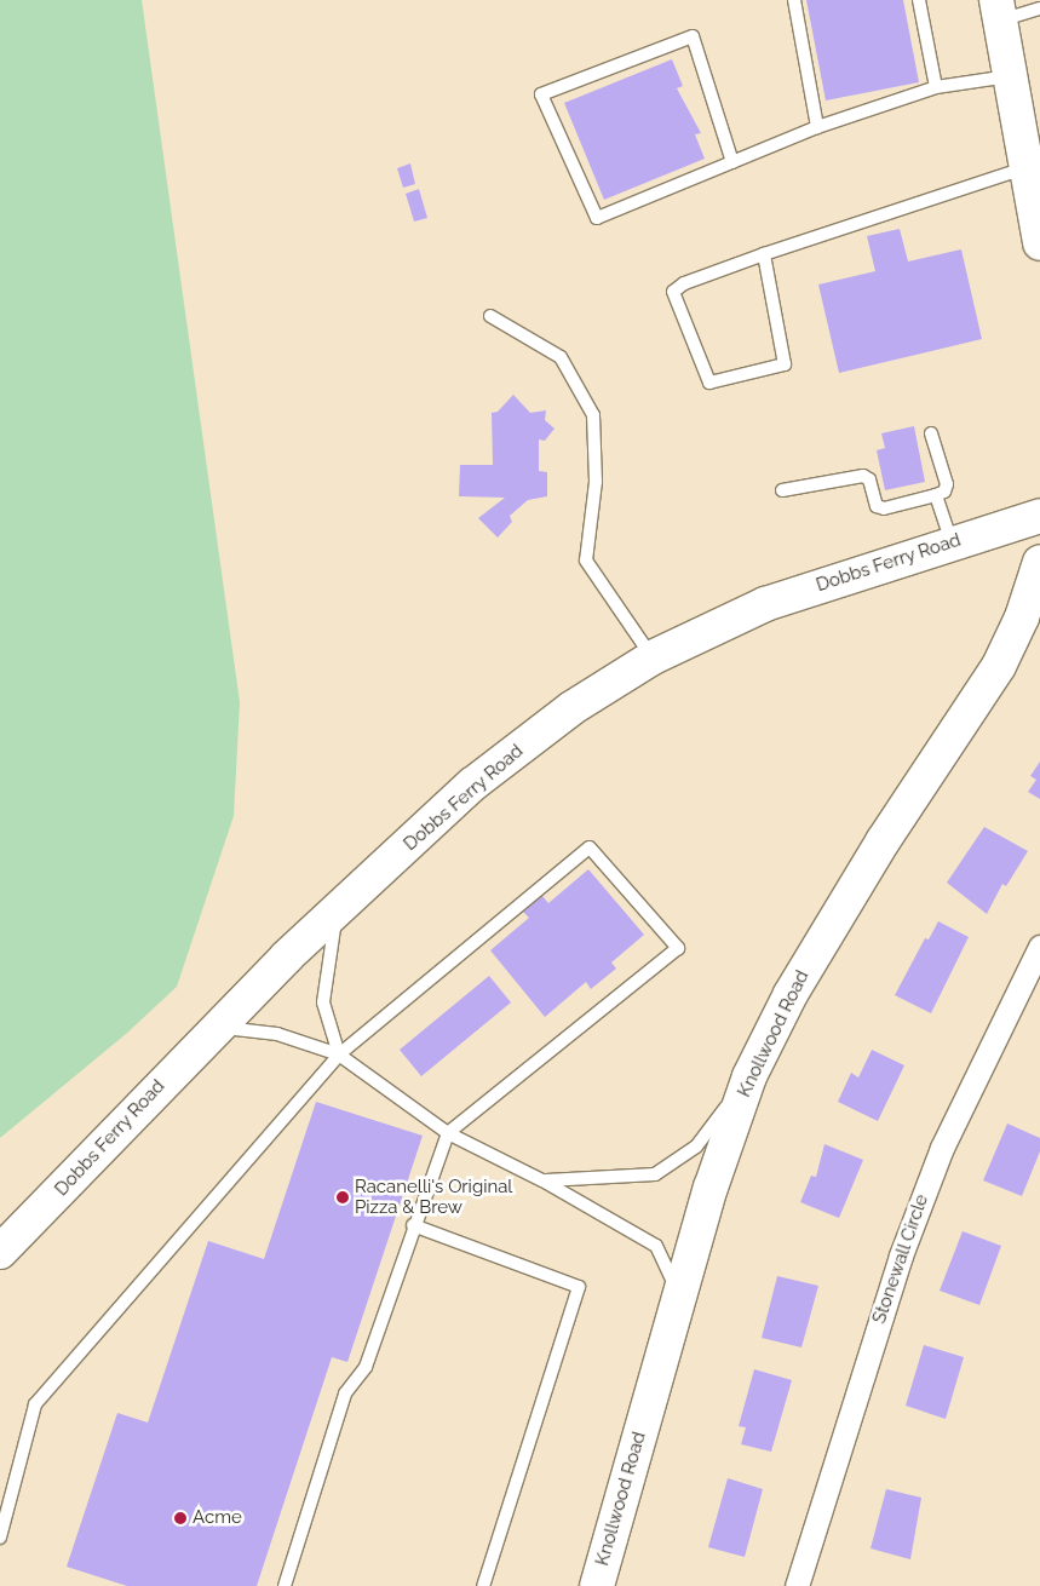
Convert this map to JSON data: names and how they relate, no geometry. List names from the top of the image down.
{
  "streets": {
    "main road": ["Dobbs Ferry Road", "Knollwood Road"],
    "street": ["Stonewall Circle"]
  },
  "places": ["Racanelli's Original Pizza & Brew", "Acme"]
}
